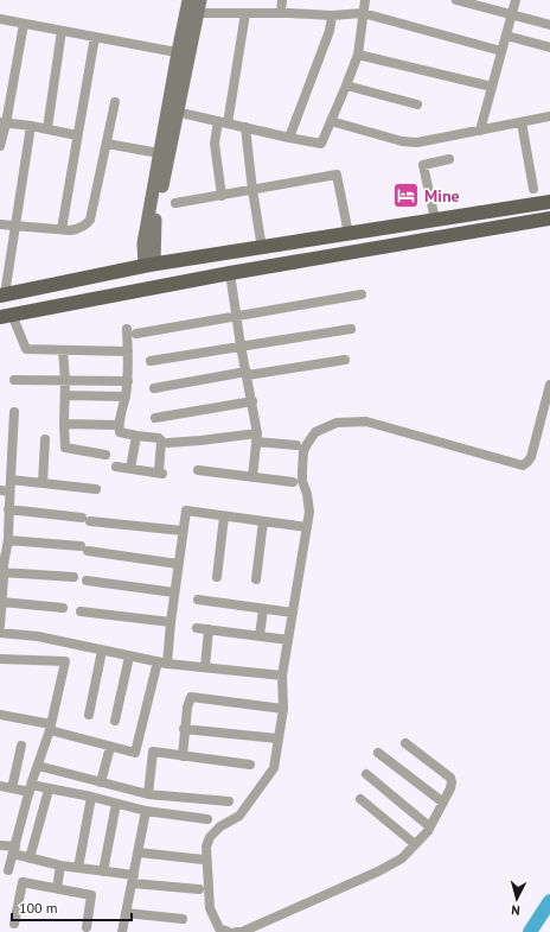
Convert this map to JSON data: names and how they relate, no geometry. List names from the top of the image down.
{
  "places": {
    "hotel": ["Mine"]
  },
  "scale_bar": "100 m",
  "north": "bottom"
}
